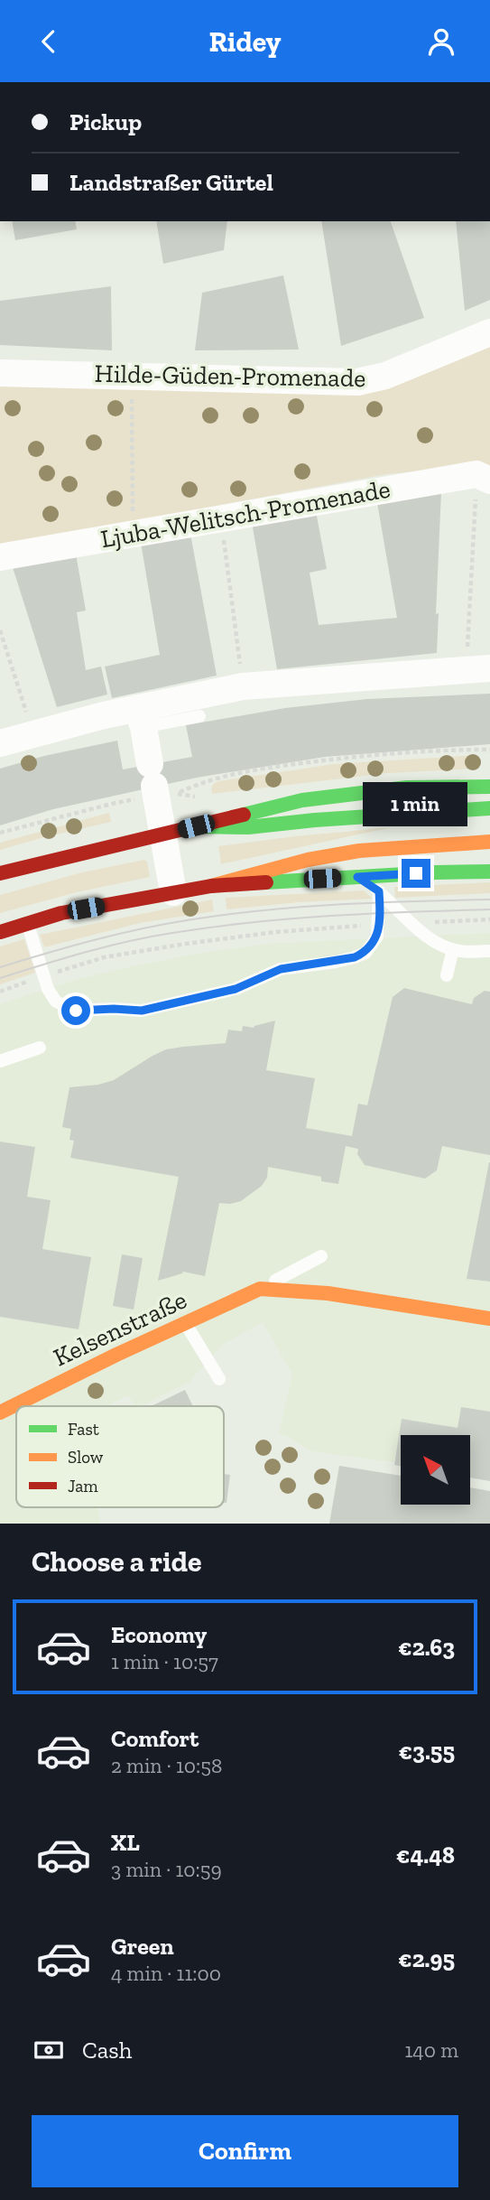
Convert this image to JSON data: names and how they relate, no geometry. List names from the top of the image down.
{
  "streets": {
    "main road": ["Kelsenstraße"],
    "street": ["Hilde-Güden-Promenade", "Ljuba-Welitsch-Promenade"]
  },
  "legend": ["Fast", "Slow", "Jam"],
  "north": "top left",
  "page": {
    "header": "Ridey",
    "banner": ["Pickup", "Landstraßer Gürtel"],
    "bubble": "1 min",
    "heading": "Choose a ride",
    "list": [
      {
        "name": "Economy",
        "note": "1 min · 10:57",
        "value": "€2.63"
      },
      {
        "name": "Comfort",
        "note": "2 min · 10:58",
        "value": "€3.55"
      },
      {
        "name": "XL",
        "note": "3 min · 10:59",
        "value": "€4.48"
      },
      {
        "name": "Green",
        "note": "4 min · 11:00",
        "value": "€2.95"
      }
    ],
    "pay": ["Cash", "140 m"],
    "buttons": "Confirm"
  }
}
